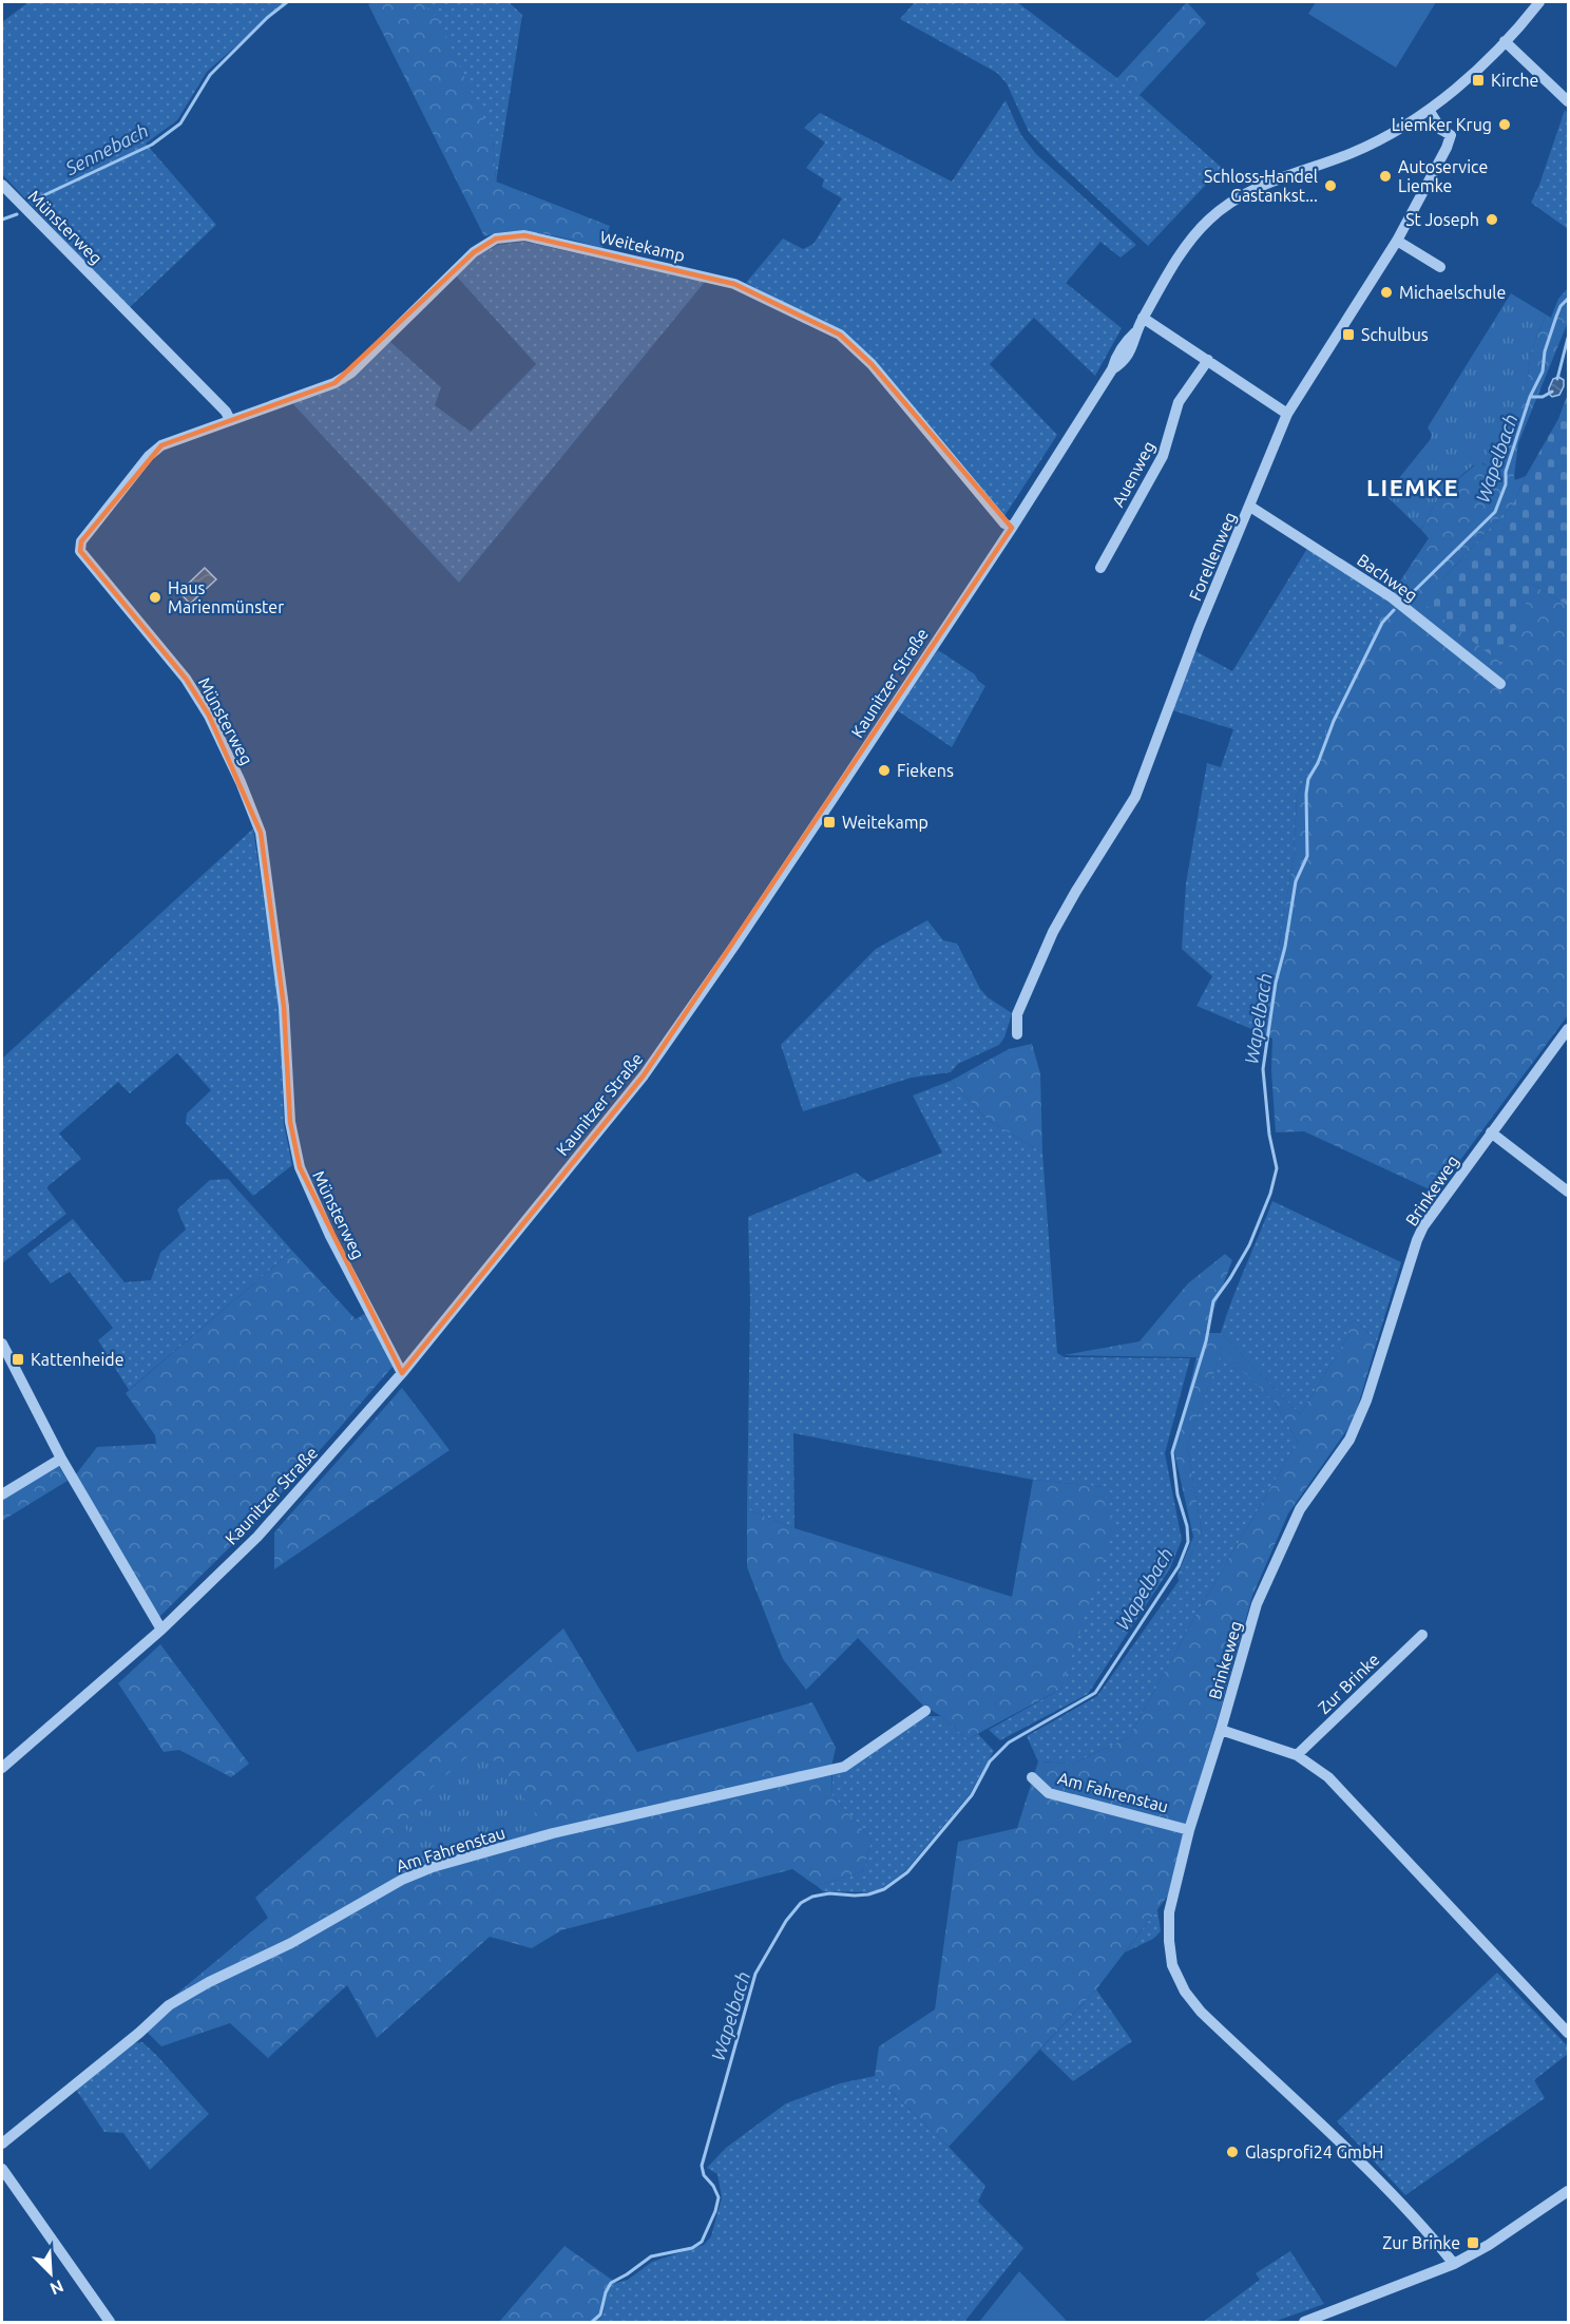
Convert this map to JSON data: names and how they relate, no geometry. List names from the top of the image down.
{
  "streets": {
    "street": [
      "Münsterweg",
      "Weitekamp",
      "Auenweg",
      "Forellenweg",
      "Bachweg",
      "Kaunitzer Straße",
      "Brinkeweg",
      "Zur Brinke",
      "Am Fahrenstau"
    ]
  },
  "crossings": [
    ["Münsterweg", "Weitekamp"],
    ["Münsterweg", "Kaunitzer Straße"],
    ["Weitekamp", "Kaunitzer Straße"],
    ["Forellenweg", "Bachweg"],
    ["Forellenweg", "Kaunitzer Straße"],
    ["Brinkeweg", "Am Fahrenstau"]
  ],
  "districts": ["LIEMKE"],
  "water": ["Sennebach", "Wapelbach"],
  "places": {
    "transit": [
      "Kirche",
      "Schulbus",
      "Weitekamp",
      "Kattenheide",
      "Zur Brinke"
    ],
    "other": [
      "Liemker Krug",
      "Autoservice Liemke",
      "Schloss-Handel Gastankst...",
      "St Joseph",
      "Michaelschule",
      "Haus Marienmünster",
      "Fiekens",
      "Glasprofi24 GmbH"
    ]
  },
  "north": "bottom right"
}
